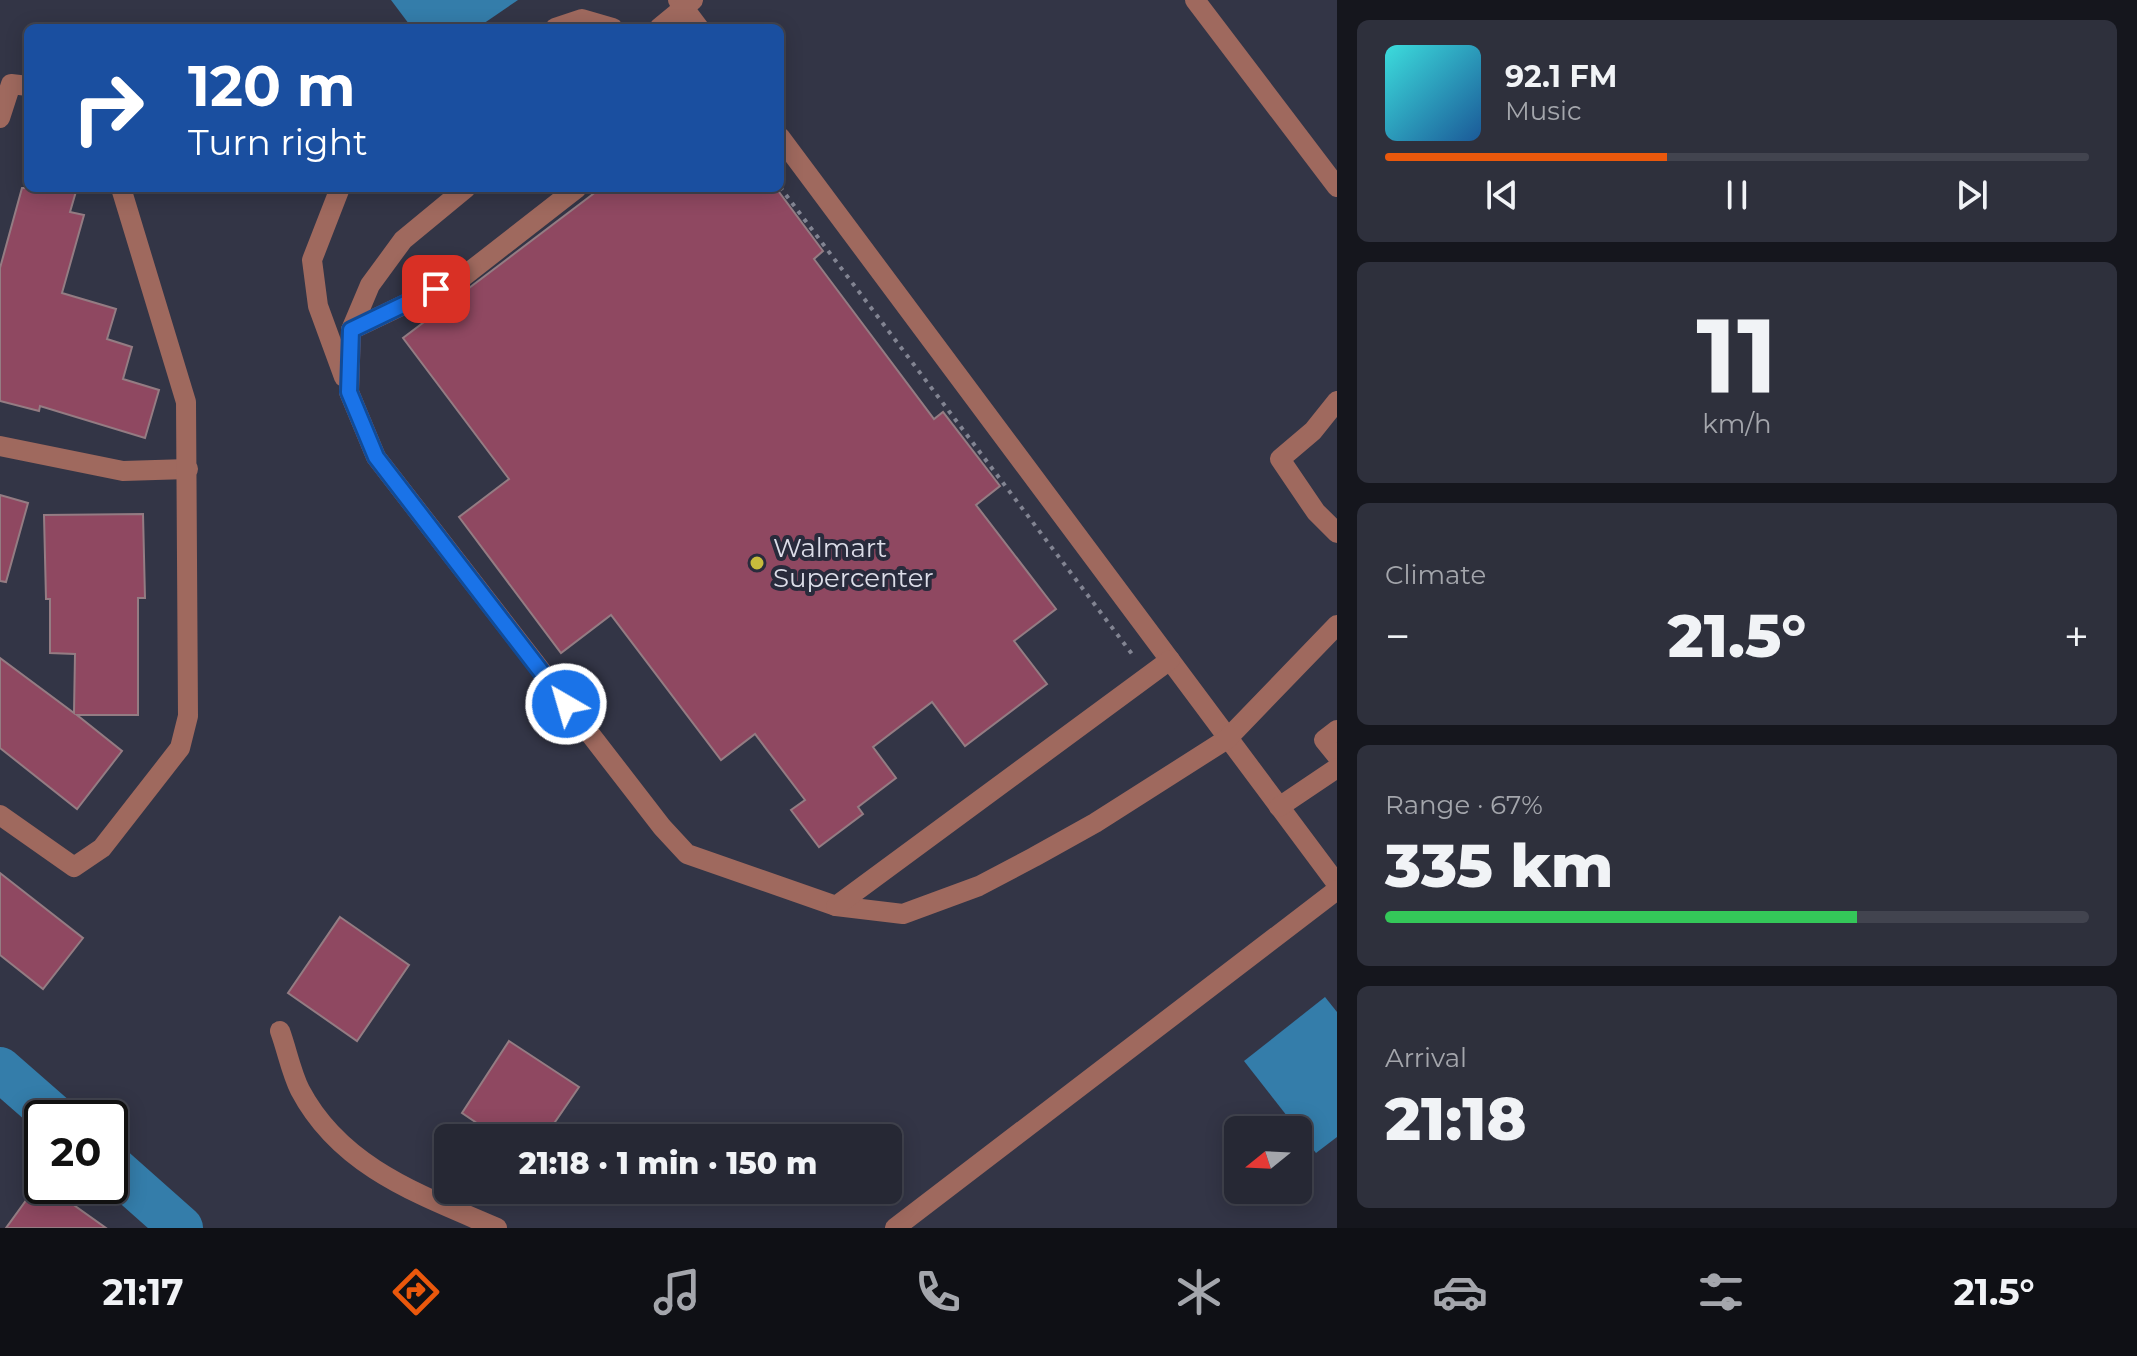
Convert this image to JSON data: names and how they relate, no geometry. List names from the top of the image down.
{
  "places": ["Walmart Supercenter"],
  "north": "left",
  "page": {
    "turn": ["120 m", "Turn right"],
    "song": ["92.1 FM", "Music"],
    "tile": [
      ["11", "km/h"],
      "Climate",
      ["Range · 67%", "335 km"],
      ["Arrival", "21:18"]
    ],
    "heat": ["−", "21.5°", "+"],
    "limit": "20",
    "trip": "21:18 · 1 min · 150 m",
    "tabs": ["21:17", "21.5°"]
  }
}
